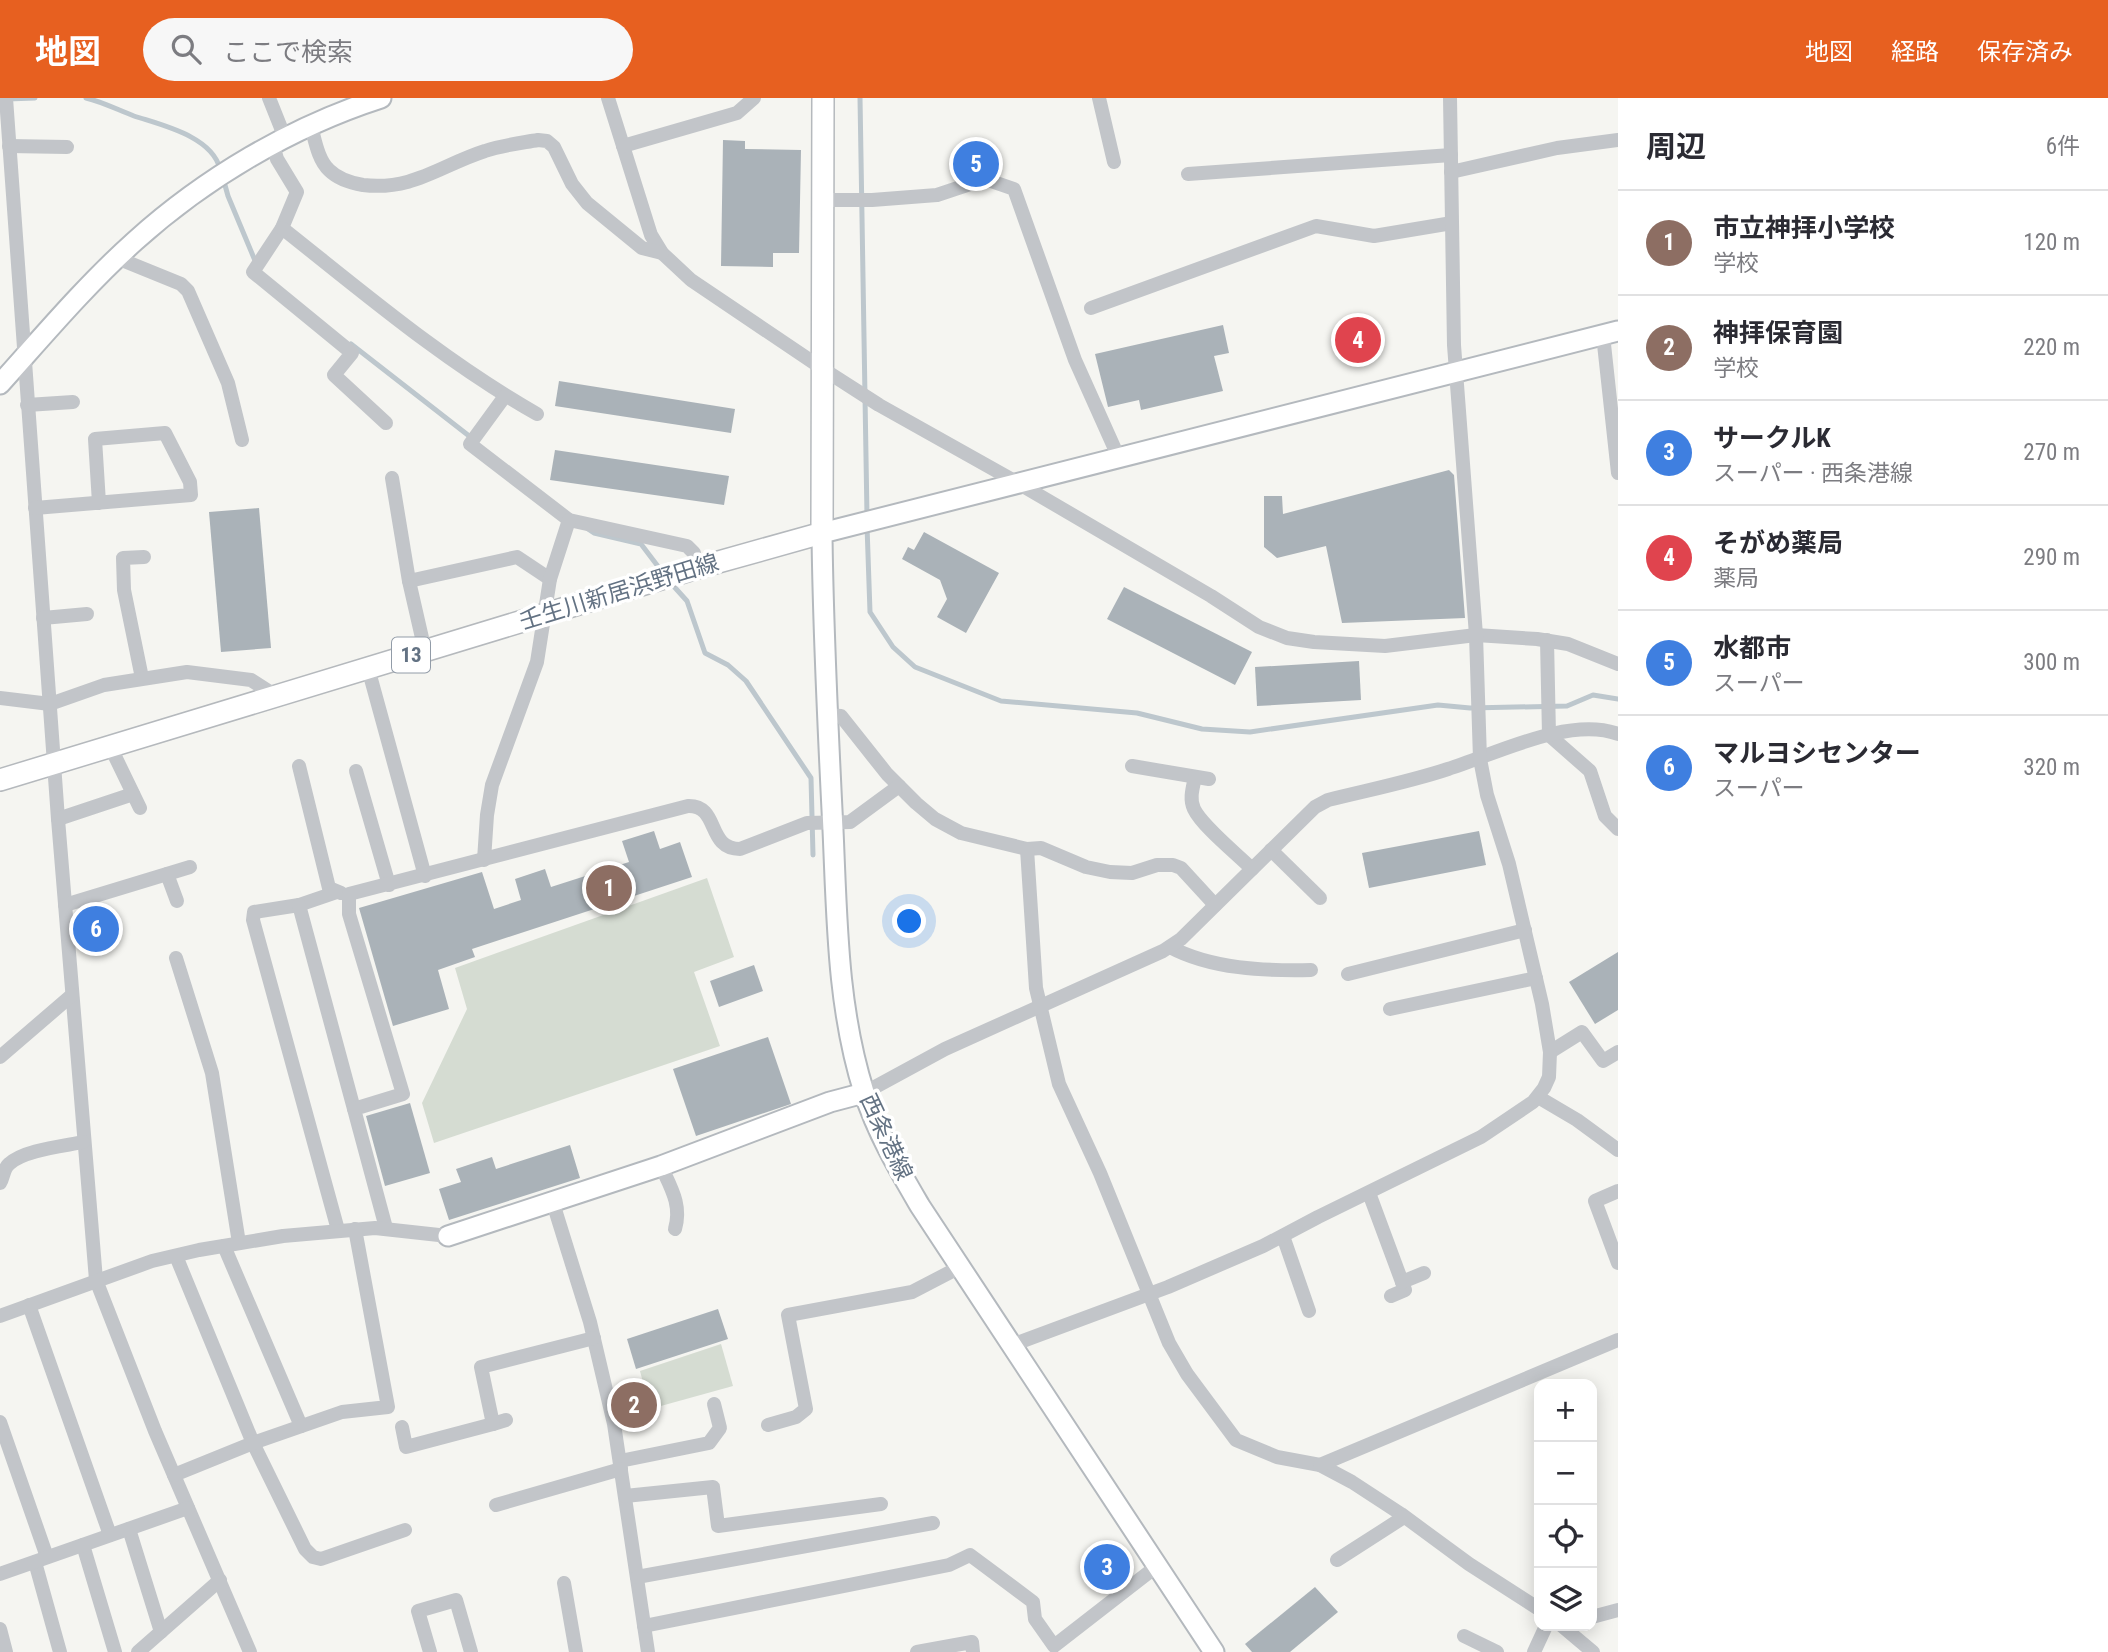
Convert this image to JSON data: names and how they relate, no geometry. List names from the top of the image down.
{
  "streets": {
    "main road": ["壬生川新居浜野田線", "13"],
    "street": ["西条港線"]
  },
  "crossings": [
    ["壬生川新居浜野田線", "西条港線"]
  ],
  "page": {
    "header": "地図",
    "search": "ここで検索",
    "nav": ["地図", "経路", "保存済み"],
    "heading": ["周辺", "6件"],
    "pins": [
      "5",
      "4",
      "1",
      "6",
      "2",
      "3"
    ],
    "list": [
      {
        "mark": "1",
        "name": "市立神拝小学校",
        "note": "学校",
        "value": "120 m"
      },
      {
        "mark": "2",
        "name": "神拝保育園",
        "note": "学校",
        "value": "220 m"
      },
      {
        "mark": "3",
        "name": "サークルK",
        "note": "スーパー · 西条港線",
        "value": "270 m"
      },
      {
        "mark": "4",
        "name": "そがめ薬局",
        "note": "薬局",
        "value": "290 m"
      },
      {
        "mark": "5",
        "name": "水都市",
        "note": "スーパー",
        "value": "300 m"
      },
      {
        "mark": "6",
        "name": "マルヨシセンター",
        "note": "スーパー",
        "value": "320 m"
      }
    ],
    "map_buttons": ["+", "−"]
  }
}
